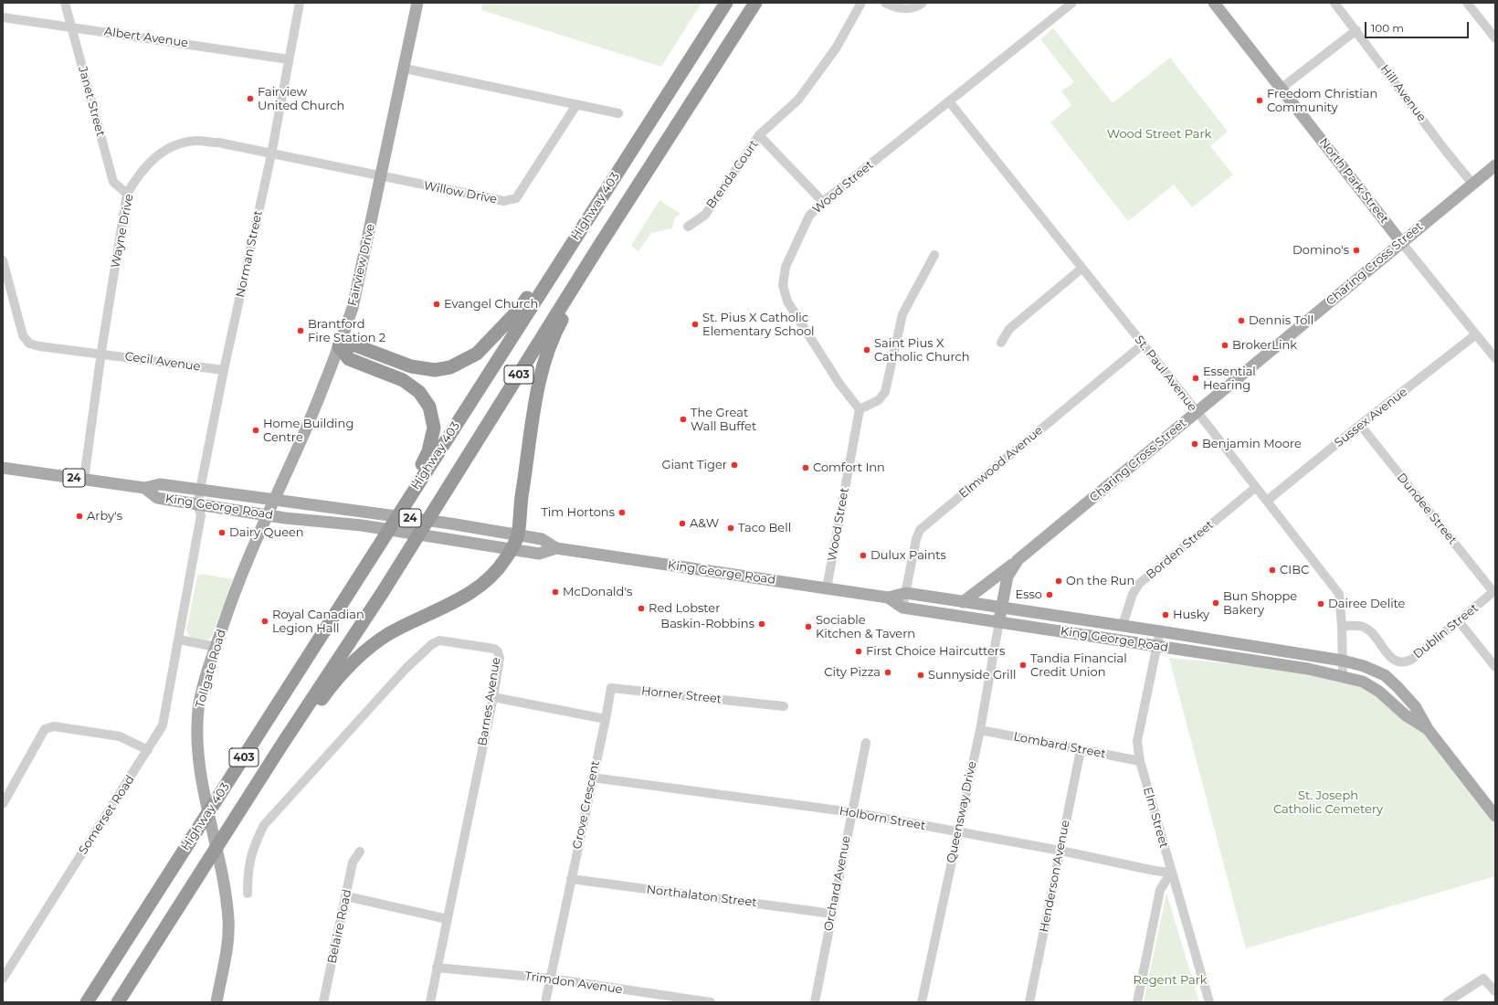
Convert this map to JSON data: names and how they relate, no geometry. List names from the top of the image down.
{
  "streets": {
    "highway": ["Highway 403", "403"],
    "main road": [
      "North Park Street",
      "Charing Cross Street",
      "Fairview Drive",
      "24",
      "King George Road",
      "Tollgate Road"
    ],
    "street": [
      "Albert Avenue",
      "Hill Avenue",
      "Janet Street",
      "Brenda Court",
      "Wood Street",
      "Willow Drive",
      "Wayne Drive",
      "Norman Street",
      "Cecil Avenue",
      "St. Paul Avenue",
      "Sussex Avenue",
      "Elmwood Avenue",
      "Dundee Street",
      "Borden Street",
      "Dublin Street",
      "Horner Street",
      "Barnes Avenue",
      "Lombard Street",
      "Grove Crescent",
      "Queensway Drive",
      "Somerset Road",
      "Elm Street",
      "Holborn Street",
      "Henderson Avenue",
      "Orchard Avenue",
      "Northalaton Street",
      "Belaire Road",
      "Trimdon Avenue"
    ]
  },
  "crossings": [
    ["Albert Avenue", "Janet Street"],
    ["Albert Avenue", "Norman Street"],
    ["Hill Avenue", "Charing Cross Street"],
    ["Janet Street", "Wayne Drive"],
    ["North Park Street", "Charing Cross Street"],
    ["North Park Street", "Sussex Avenue"],
    ["Wood Street", "St. Paul Avenue"],
    ["Wood Street", "King George Road"],
    ["Willow Drive", "Wayne Drive"],
    ["Willow Drive", "Fairview Drive"],
    ["Wayne Drive", "Norman Street"],
    ["Wayne Drive", "Fairview Drive"],
    ["Wayne Drive", "Cecil Avenue"],
    ["Wayne Drive", "King George Road"],
    ["Norman Street", "Cecil Avenue"],
    ["Norman Street", "King George Road"],
    ["Norman Street", "Somerset Road"],
    ["Charing Cross Street", "St. Paul Avenue"],
    ["Charing Cross Street", "King George Road"],
    ["Charing Cross Street", "Queensway Drive"],
    ["Fairview Drive", "King George Road"],
    ["Fairview Drive", "Tollgate Road"],
    ["St. Paul Avenue", "Sussex Avenue"],
    ["St. Paul Avenue", "Elmwood Avenue"],
    ["St. Paul Avenue", "King George Road"],
    ["St. Paul Avenue", "Borden Street"],
    ["St. Paul Avenue", "Dublin Street"],
    ["Sussex Avenue", "Dundee Street"],
    ["Elmwood Avenue", "King George Road"],
    ["King George Road", "Borden Street"],
    ["King George Road", "Tollgate Road"],
    ["King George Road", "Queensway Drive"],
    ["King George Road", "Somerset Road"],
    ["King George Road", "Elm Street"],
    ["Dundee Street", "Dublin Street"],
    ["Horner Street", "Grove Crescent"],
    ["Barnes Avenue", "Trimdon Avenue"],
    ["Lombard Street", "Queensway Drive"],
    ["Lombard Street", "Elm Street"],
    ["Lombard Street", "Henderson Avenue"],
    ["Grove Crescent", "Holborn Street"],
    ["Grove Crescent", "Northalaton Street"],
    ["Grove Crescent", "Trimdon Avenue"],
    ["Queensway Drive", "Holborn Street"],
    ["Elm Street", "Holborn Street"],
    ["Holborn Street", "Henderson Avenue"],
    ["Holborn Street", "Orchard Avenue"],
    ["Orchard Avenue", "Northalaton Street"]
  ],
  "parks": ["Wood Street Park", "St. Joseph Catholic Cemetery", "Regent Park"],
  "places": [
    "Fairview United Church",
    "Freedom Christian Community",
    "Domino's",
    "Evangel Church",
    "Dennis Toll",
    "St. Pius X Catholic Elementary School",
    "Brantford Fire Station 2",
    "BrokerLink",
    "Saint Pius X Catholic Church",
    "Essential Hearing",
    "The Great Wall Buffet",
    "Home Building Centre",
    "Benjamin Moore",
    "Giant Tiger",
    "Comfort Inn",
    "Tim Hortons",
    "Arby's",
    "A&W",
    "Taco Bell",
    "Dairy Queen",
    "Dulux Paints",
    "CIBC",
    "On the Run",
    "McDonald's",
    "Esso",
    "Bun Shoppe Bakery",
    "Dairee Delite",
    "Red Lobster",
    "Husky",
    "Royal Canadian Legion Hall",
    "Baskin-Robbins",
    "Sociable Kitchen & Tavern",
    "First Choice Haircutters",
    "Tandia Financial Credit Union",
    "City Pizza",
    "Sunnyside Grill"
  ],
  "scale_bar": "100 m"
}
